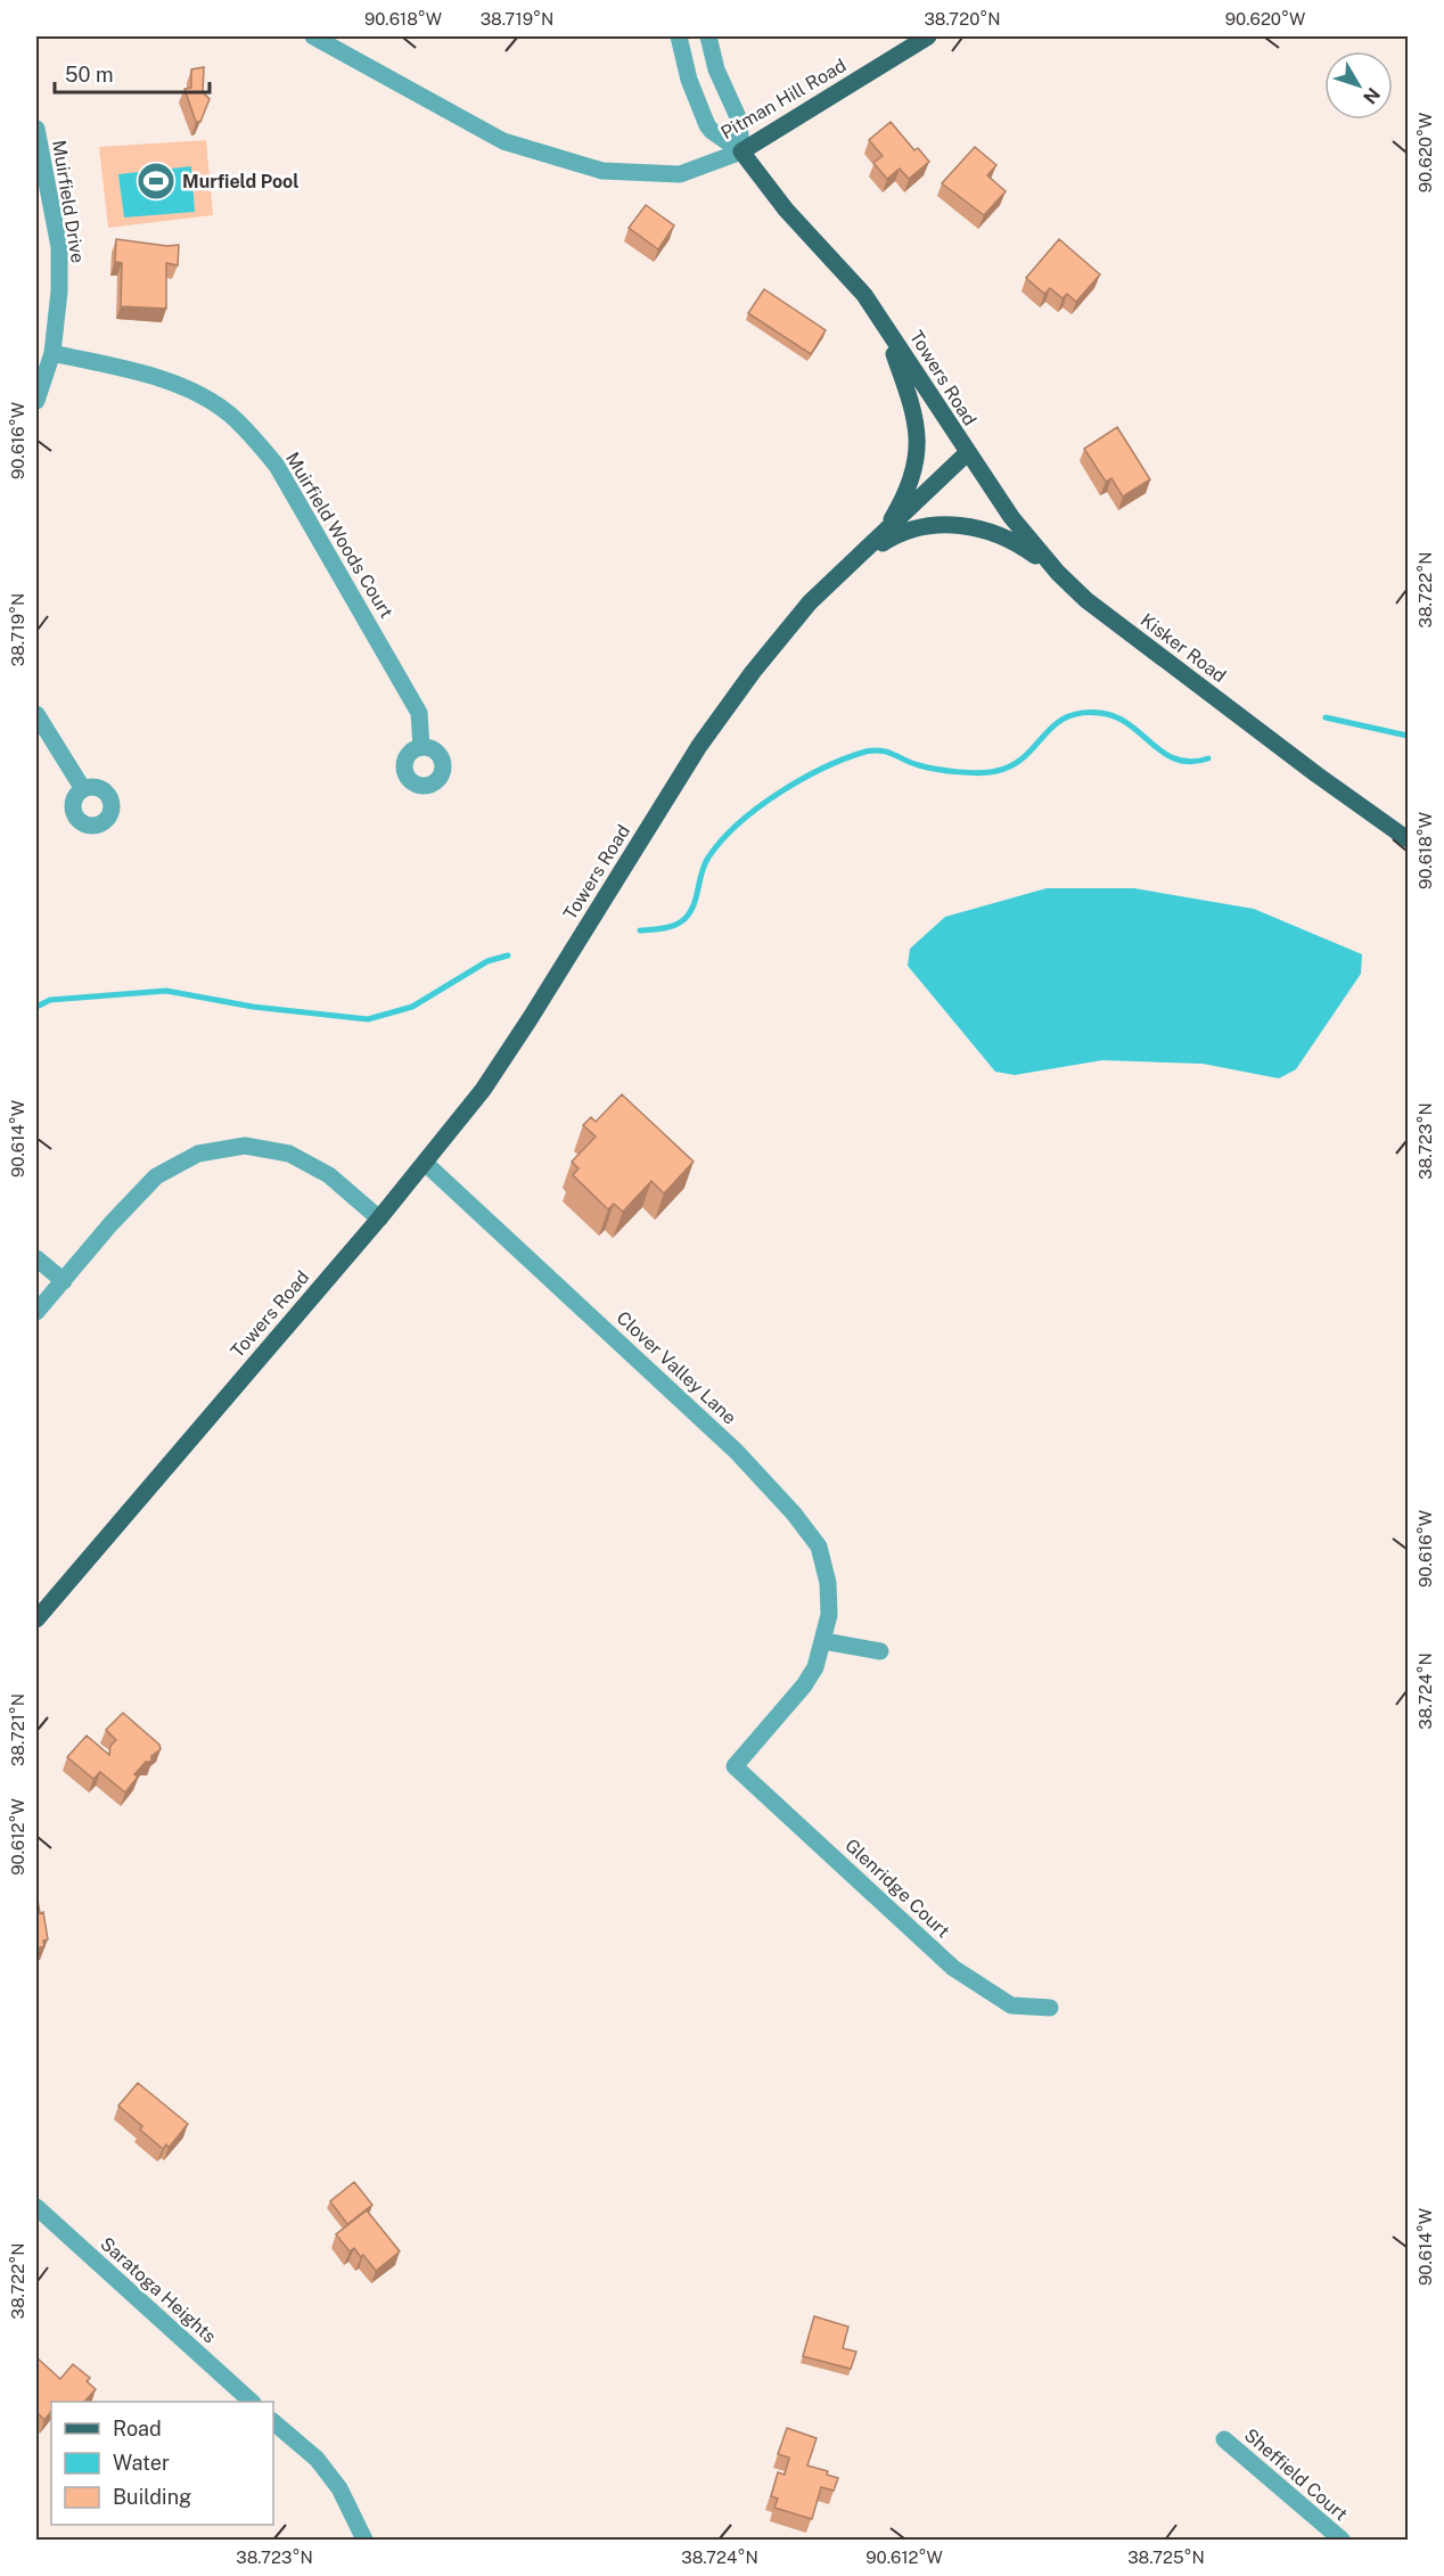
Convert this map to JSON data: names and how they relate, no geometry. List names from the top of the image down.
{
  "streets": {
    "main road": ["Pitman Hill Road", "Towers Road", "Kisker Road"],
    "street": [
      "Muirfield Drive",
      "Muirfield Woods Court",
      "Clover Valley Lane",
      "Glenridge Court",
      "Saratoga Heights",
      "Sheffield Court"
    ]
  },
  "crossings": [
    ["Pitman Hill Road", "Towers Road"],
    ["Muirfield Drive", "Muirfield Woods Court"],
    ["Towers Road", "Kisker Road"],
    ["Towers Road", "Clover Valley Lane"],
    ["Clover Valley Lane", "Glenridge Court"]
  ],
  "places": {
    "sports": ["Murfield Pool"]
  },
  "legend": ["Road", "Water", "Building"],
  "scale_bar": "50 m",
  "north": "bottom right",
  "coordinates": [
    "90.618°W",
    "38.719°N",
    "38.720°N",
    "90.620°W",
    "90.616°W",
    "38.722°N",
    "90.614°W",
    "38.723°N",
    "38.724°N",
    "38.721°N",
    "90.612°W",
    "38.725°N"
  ]
}
